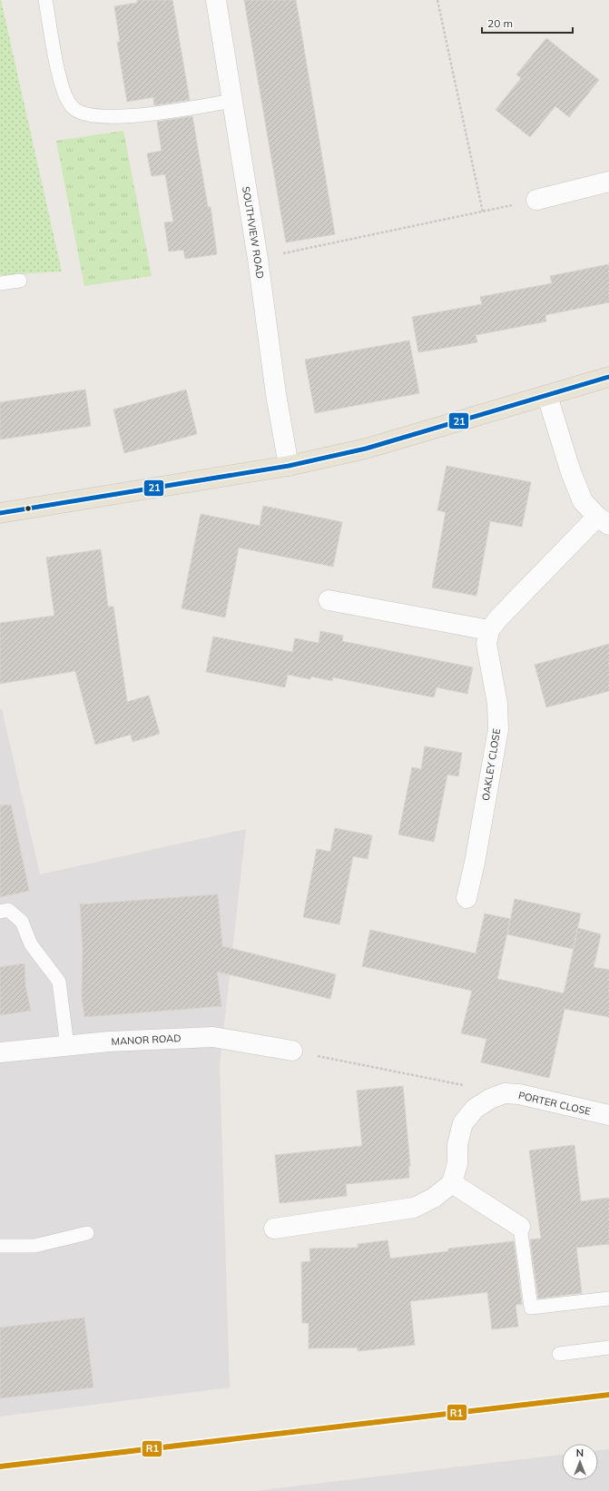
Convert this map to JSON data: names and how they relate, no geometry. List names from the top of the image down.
{
  "streets": {
    "street": [
      "SOUTHVIEW ROAD",
      "OAKLEY CLOSE",
      "MANOR ROAD",
      "PORTER CLOSE"
    ]
  },
  "lines": ["transit line 21", "transit line R1"],
  "scale_bar": "20 m",
  "north": "top"
}
